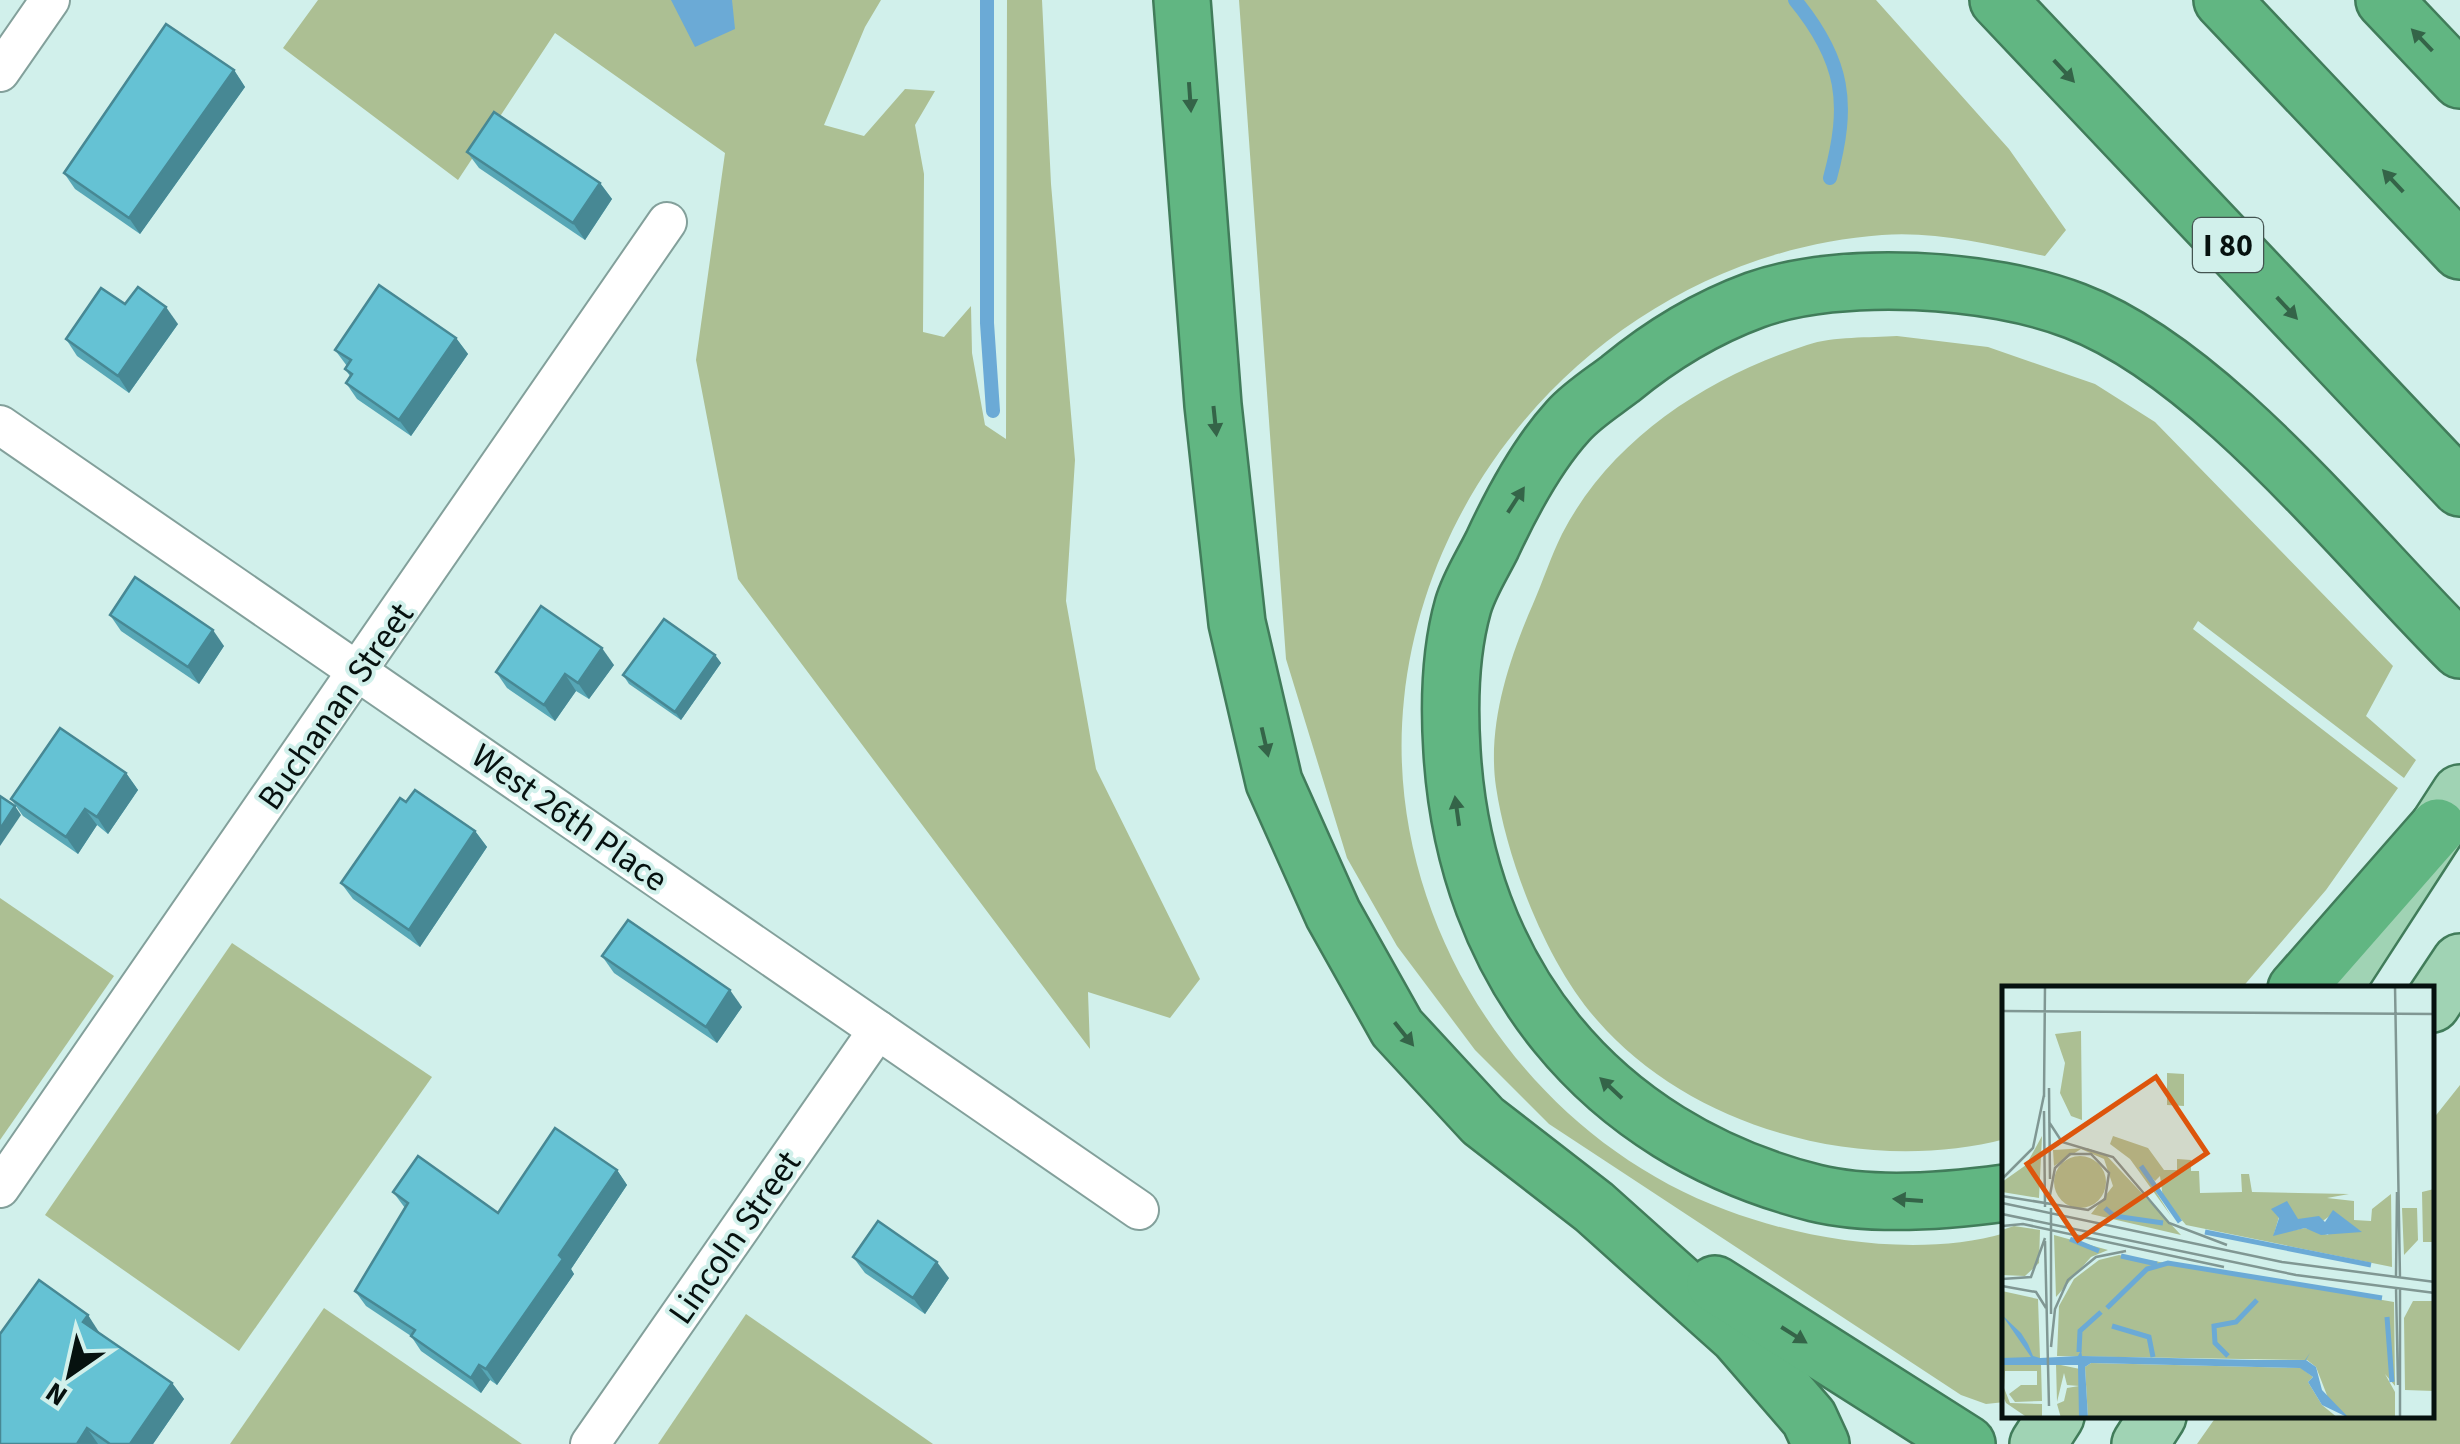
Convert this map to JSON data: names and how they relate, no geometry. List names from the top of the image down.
{
  "streets": {
    "highway": ["I 80"],
    "street": ["Buchanan Street", "West 26th Place", "Lincoln Street"]
  },
  "crossings": [
    ["Buchanan Street", "West 26th Place"],
    ["West 26th Place", "Lincoln Street"]
  ],
  "north": "bottom left"
}
